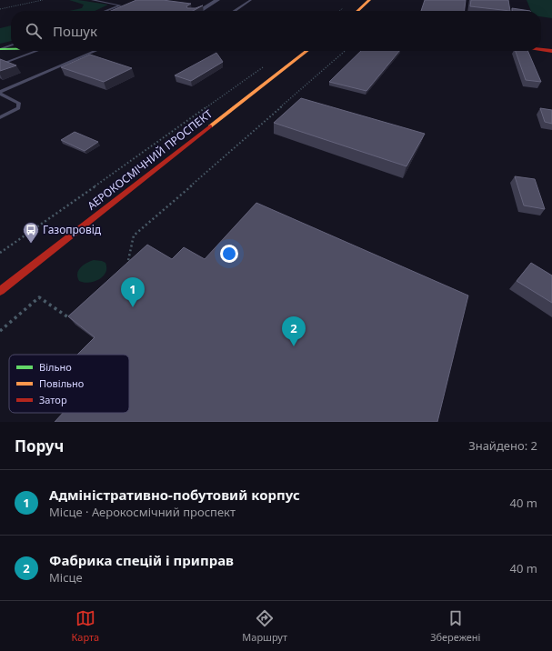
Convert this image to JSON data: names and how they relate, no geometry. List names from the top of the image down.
{
  "streets": {
    "main road": ["АЕРОКОСМІЧНИЙ ПРОСПЕКТ"]
  },
  "places": {
    "bus stop": ["Газопровiд"]
  },
  "legend": ["Вільно", "Повільно", "Затор"],
  "page": {
    "search": "Пошук",
    "pins": ["1", "2"],
    "heading": ["Поруч", "Знайдено: 2"],
    "list": [
      {
        "mark": "1",
        "name": "Адміністративно-побутовий корпус",
        "note": "Місце · Аерокосмічний проспект",
        "value": "40 m"
      },
      {
        "mark": "2",
        "name": "Фабрика спецій і приправ",
        "note": "Місце",
        "value": "40 m"
      }
    ],
    "nav": ["Карта", "Маршрут", "Збережені"]
  }
}
